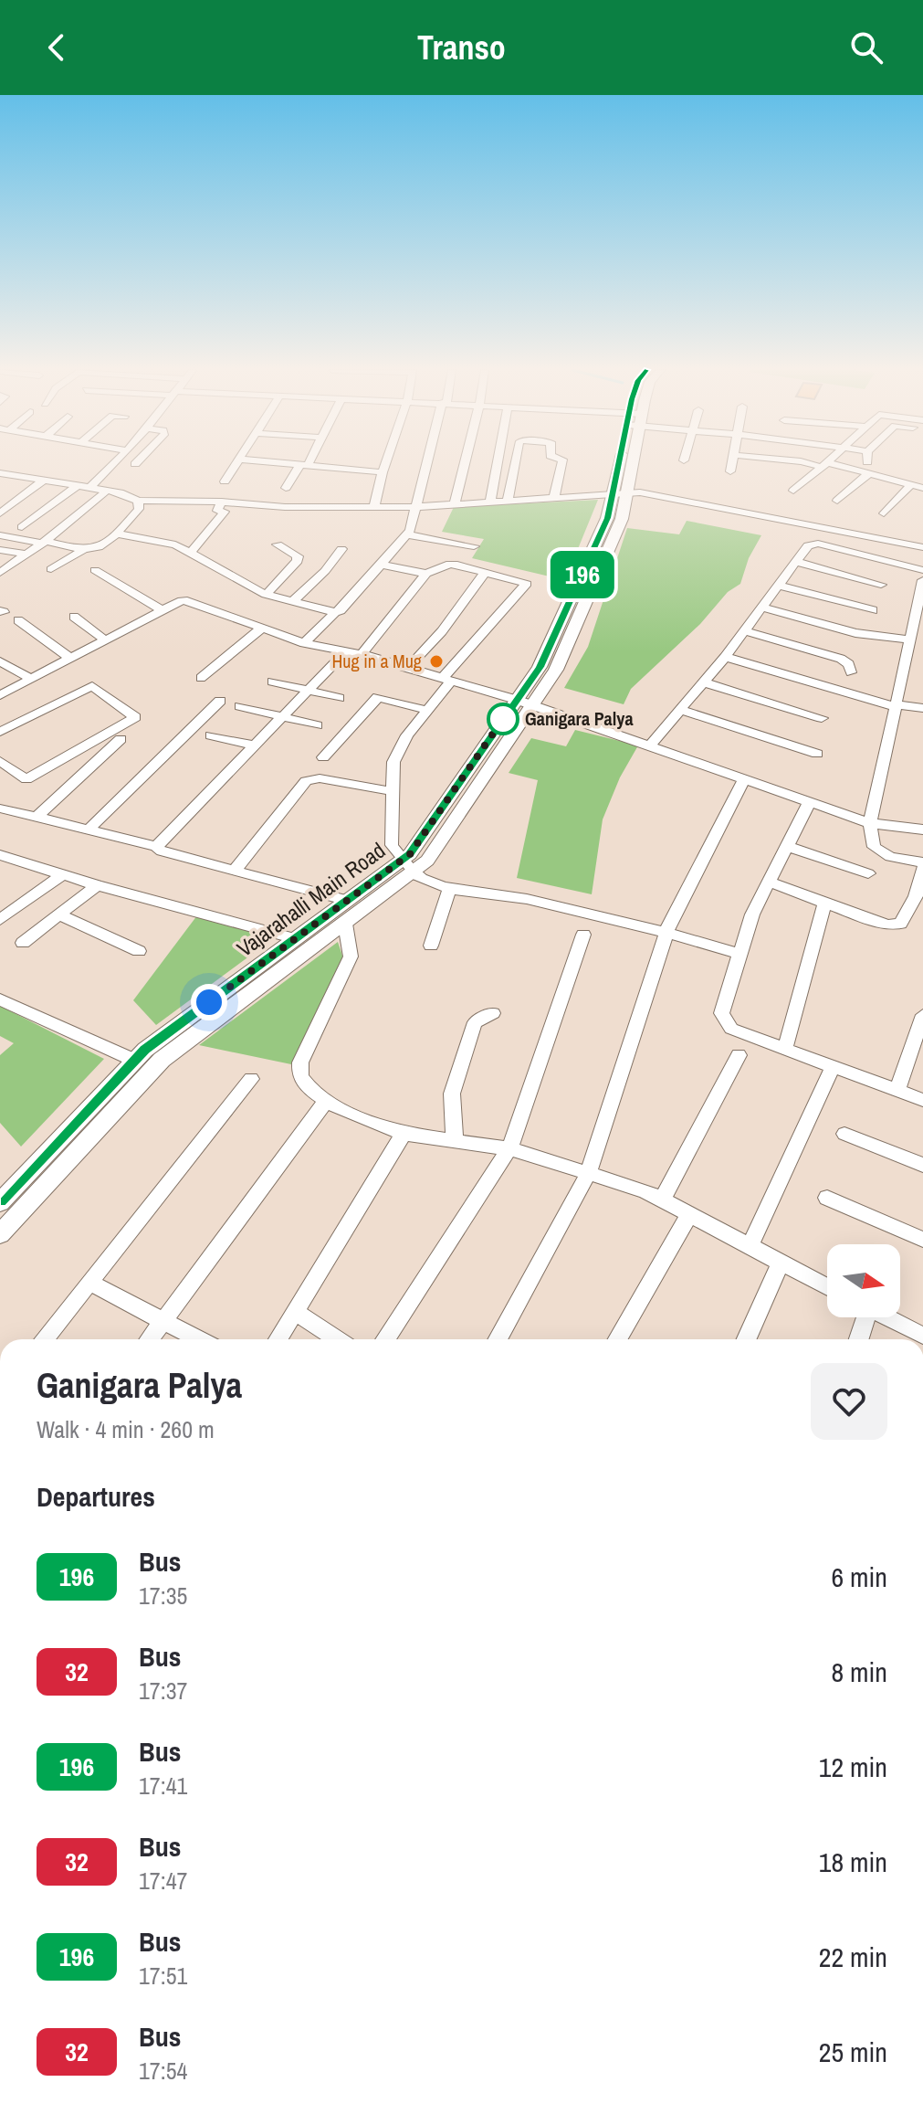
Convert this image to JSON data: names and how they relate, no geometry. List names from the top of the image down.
{
  "streets": {
    "main road": ["Vajarahalli Main Road"]
  },
  "places": ["Hug in a Mug", "Ganigara Palya"],
  "lines": ["bus line 196"],
  "north": "right",
  "page": {
    "header": "Transo",
    "on_map": "196",
    "heading": [
      ["Ganigara Palya", "Walk · 4 min · 260 m"],
      "Departures"
    ],
    "list": [
      {
        "mark": "196",
        "name": "Bus",
        "note": "17:35",
        "value": "6 min"
      },
      {
        "mark": "32",
        "name": "Bus",
        "note": "17:37",
        "value": "8 min"
      },
      {
        "mark": "196",
        "name": "Bus",
        "note": "17:41",
        "value": "12 min"
      },
      {
        "mark": "32",
        "name": "Bus",
        "note": "17:47",
        "value": "18 min"
      },
      {
        "mark": "196",
        "name": "Bus",
        "note": "17:51",
        "value": "22 min"
      },
      {
        "mark": "32",
        "name": "Bus",
        "note": "17:54",
        "value": "25 min"
      }
    ]
  }
}
